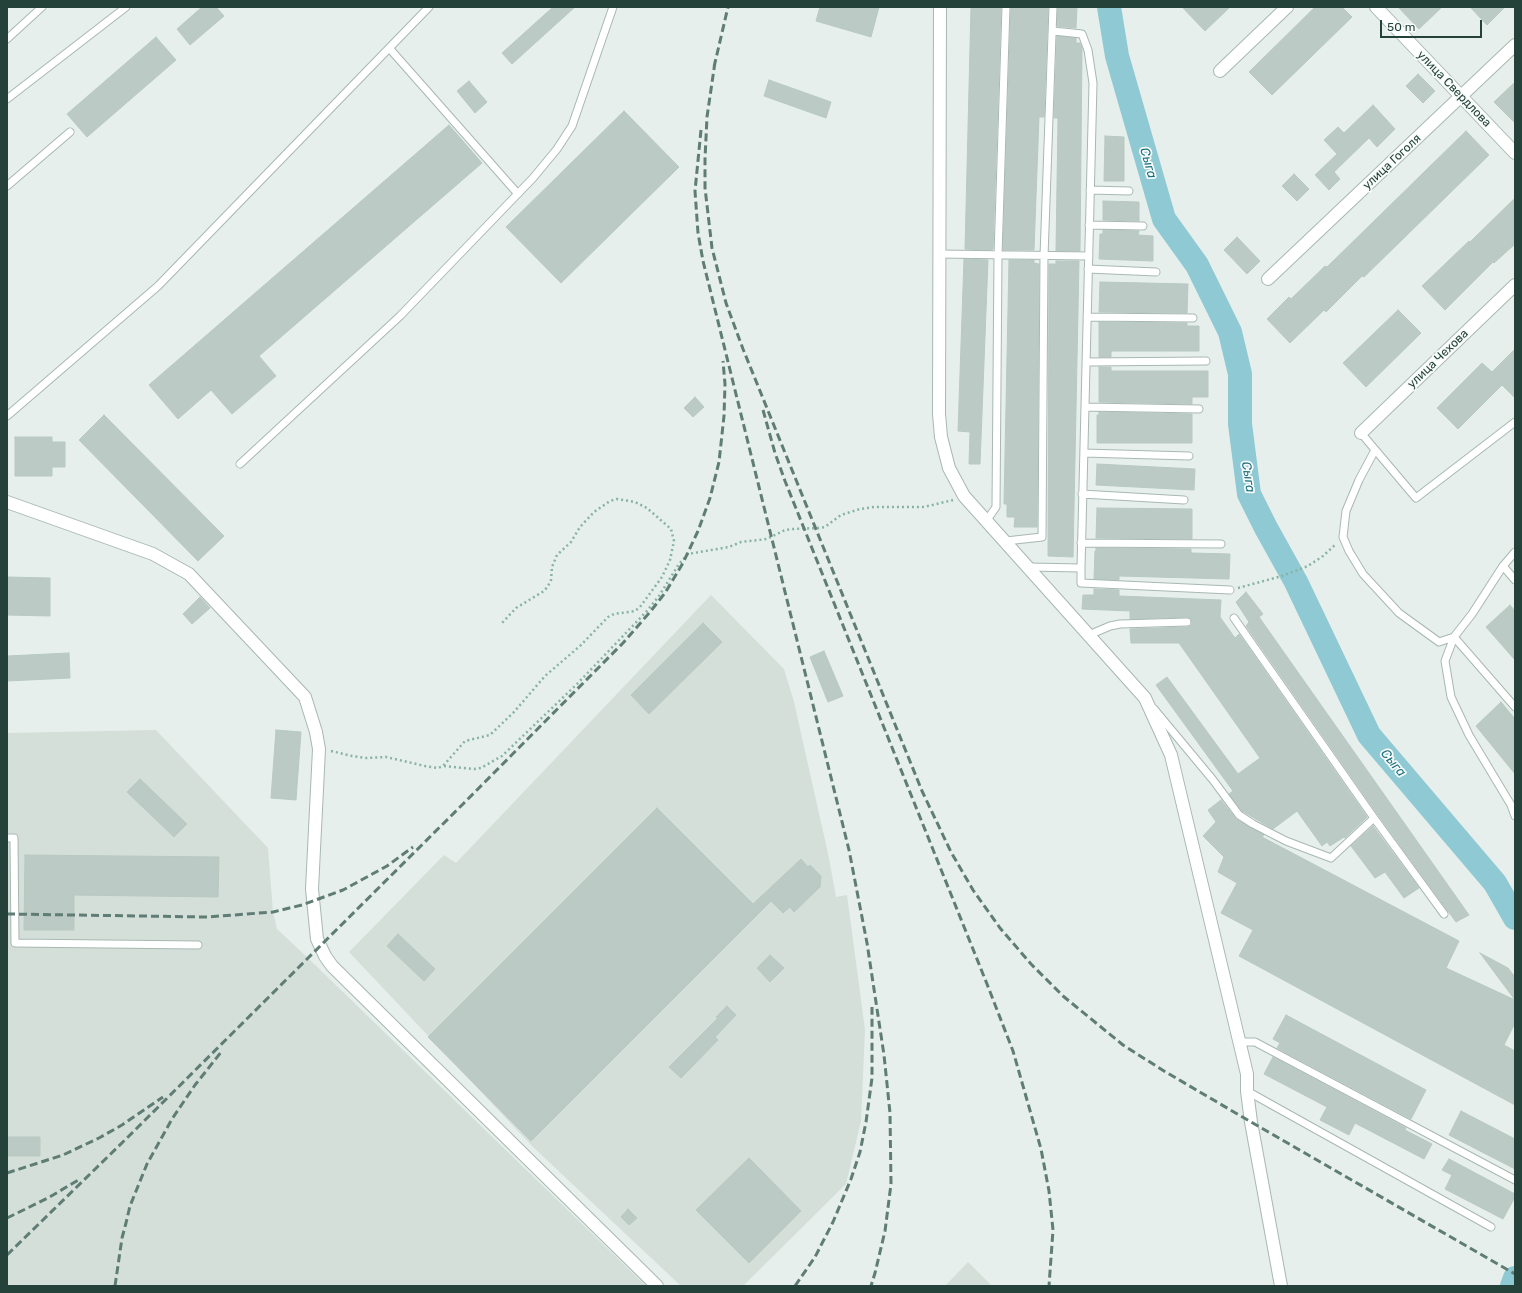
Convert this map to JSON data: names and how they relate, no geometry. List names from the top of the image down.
{
  "streets": {
    "street": ["улица Свердлова", "улица Гоголя", "улица Чехова"]
  },
  "crossings": [
    ["улица Свердлова", "улица Гоголя"]
  ],
  "water": ["Сыга"],
  "scale_bar": "50 m"
}
